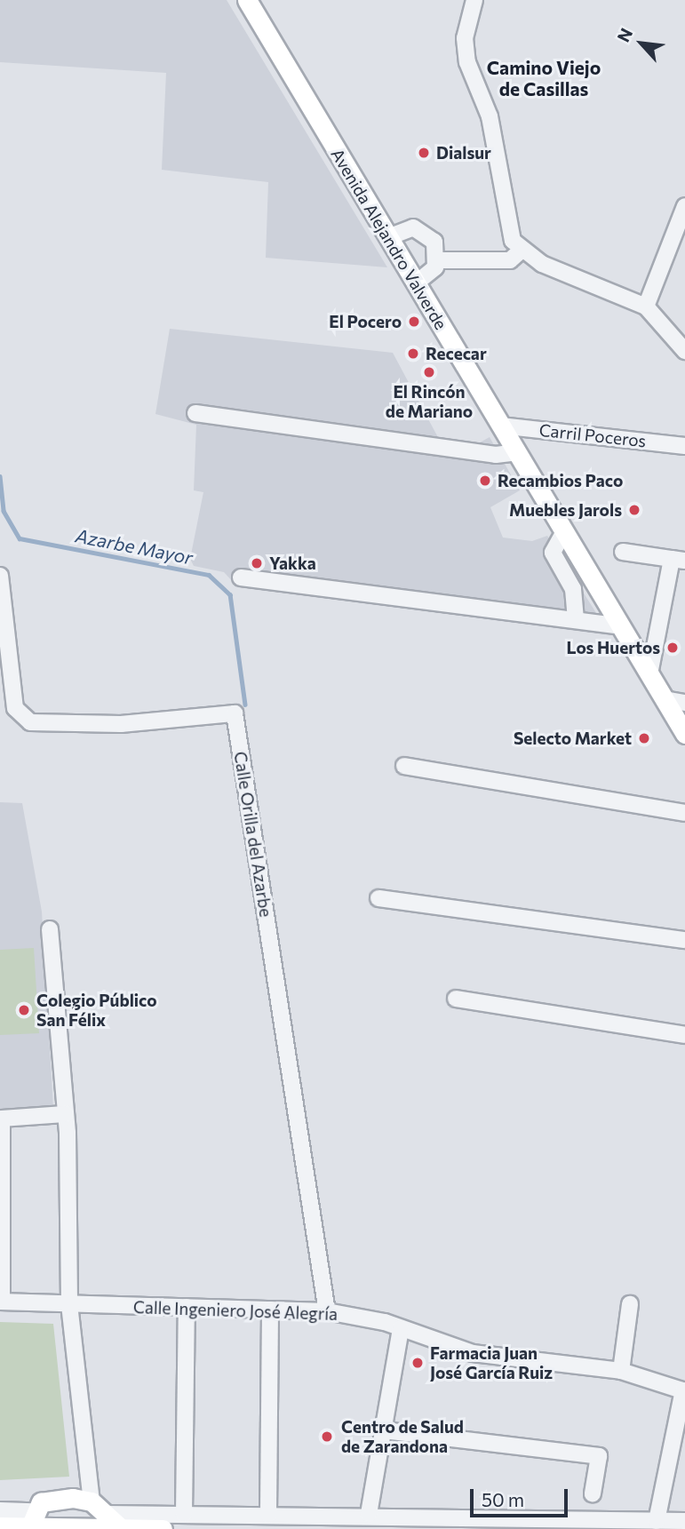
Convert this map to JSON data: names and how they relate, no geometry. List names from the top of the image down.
{
  "streets": {
    "main road": ["Avenida Alejandro Valverde"],
    "street": ["Carril Poceros", "Calle Orilla del Azarbe", "Calle Ingeniero José Alegría"]
  },
  "crossings": [
    ["Avenida Alejandro Valverde", "Carril Poceros"],
    ["Calle Orilla del Azarbe", "Calle Ingeniero José Alegría"]
  ],
  "districts": ["Camino Viejo de Casillas"],
  "water": ["Azarbe Mayor"],
  "places": [
    "Dialsur",
    "El Pocero",
    "Rececar",
    "El Rincón de Mariano",
    "Recambios Paco",
    "Muebles Jarols",
    "Yakka",
    "Los Huertos",
    "Selecto Market",
    "Colegio Público San Félix",
    "Farmacia Juan José García Ruiz",
    "Centro de Salud de Zarandona"
  ],
  "scale_bar": "50 m",
  "north": "top left"
}
